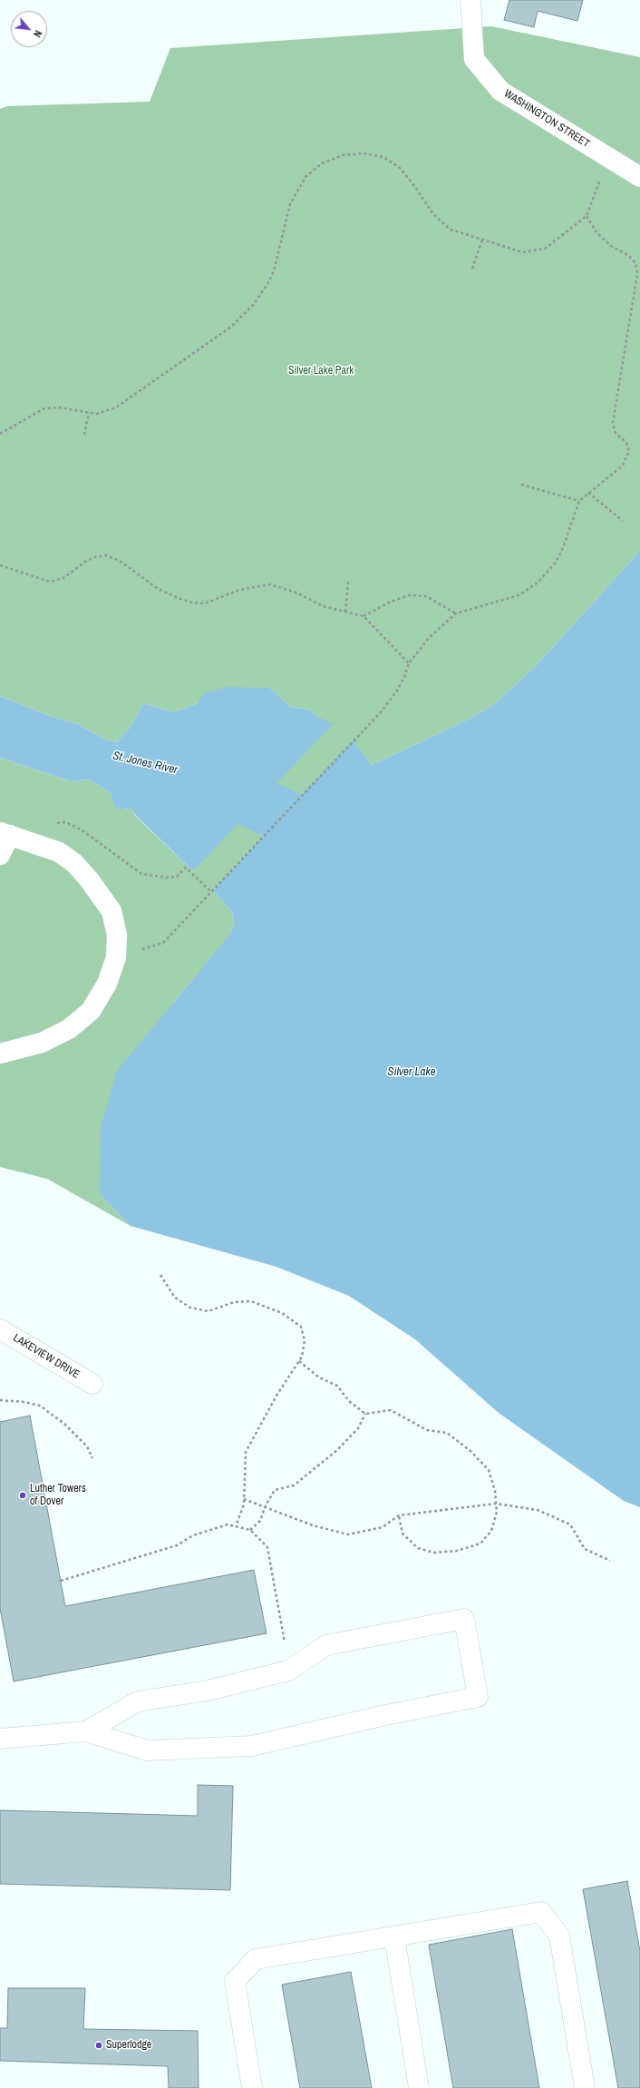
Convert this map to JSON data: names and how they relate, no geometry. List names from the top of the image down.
{
  "streets": {
    "street": ["WASHINGTON STREET", "LAKEVIEW DRIVE"]
  },
  "water": ["St. Jones River", "Silver Lake"],
  "parks": ["Silver Lake Park"],
  "places": ["Luther Towers of Dover", "Superlodge"],
  "north": "bottom right"
}
